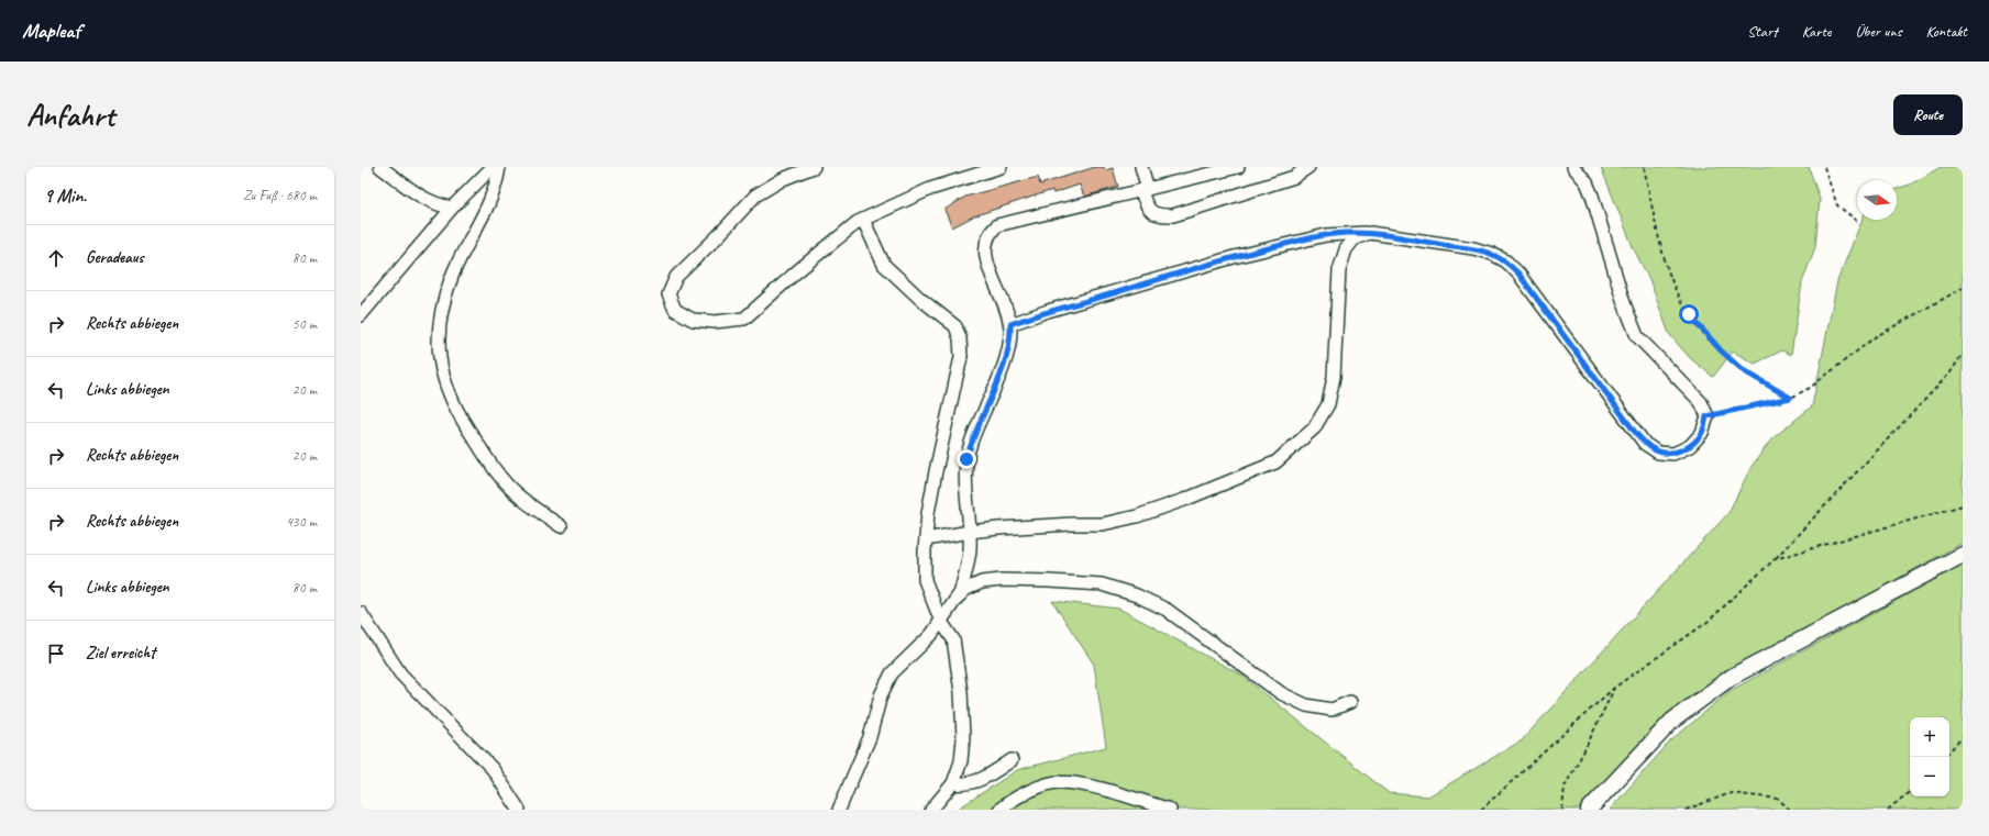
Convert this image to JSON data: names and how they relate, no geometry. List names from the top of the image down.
{
  "north": "right",
  "page": {
    "header": "Mapleaf",
    "nav": [
      "Start",
      "Karte",
      "Über uns",
      "Kontakt"
    ],
    "buttons": "Route",
    "title": "Anfahrt",
    "heading": ["9 Min.", "Zu Fuß · 680 m"],
    "list": [
      ["Geradeaus", "80 m"],
      ["Rechts abbiegen", "50 m"],
      ["Links abbiegen", "20 m"],
      ["Rechts abbiegen", "20 m"],
      ["Rechts abbiegen", "430 m"],
      ["Links abbiegen", "80 m"],
      "Ziel erreicht"
    ],
    "map_buttons": ["+", "−"]
  }
}
